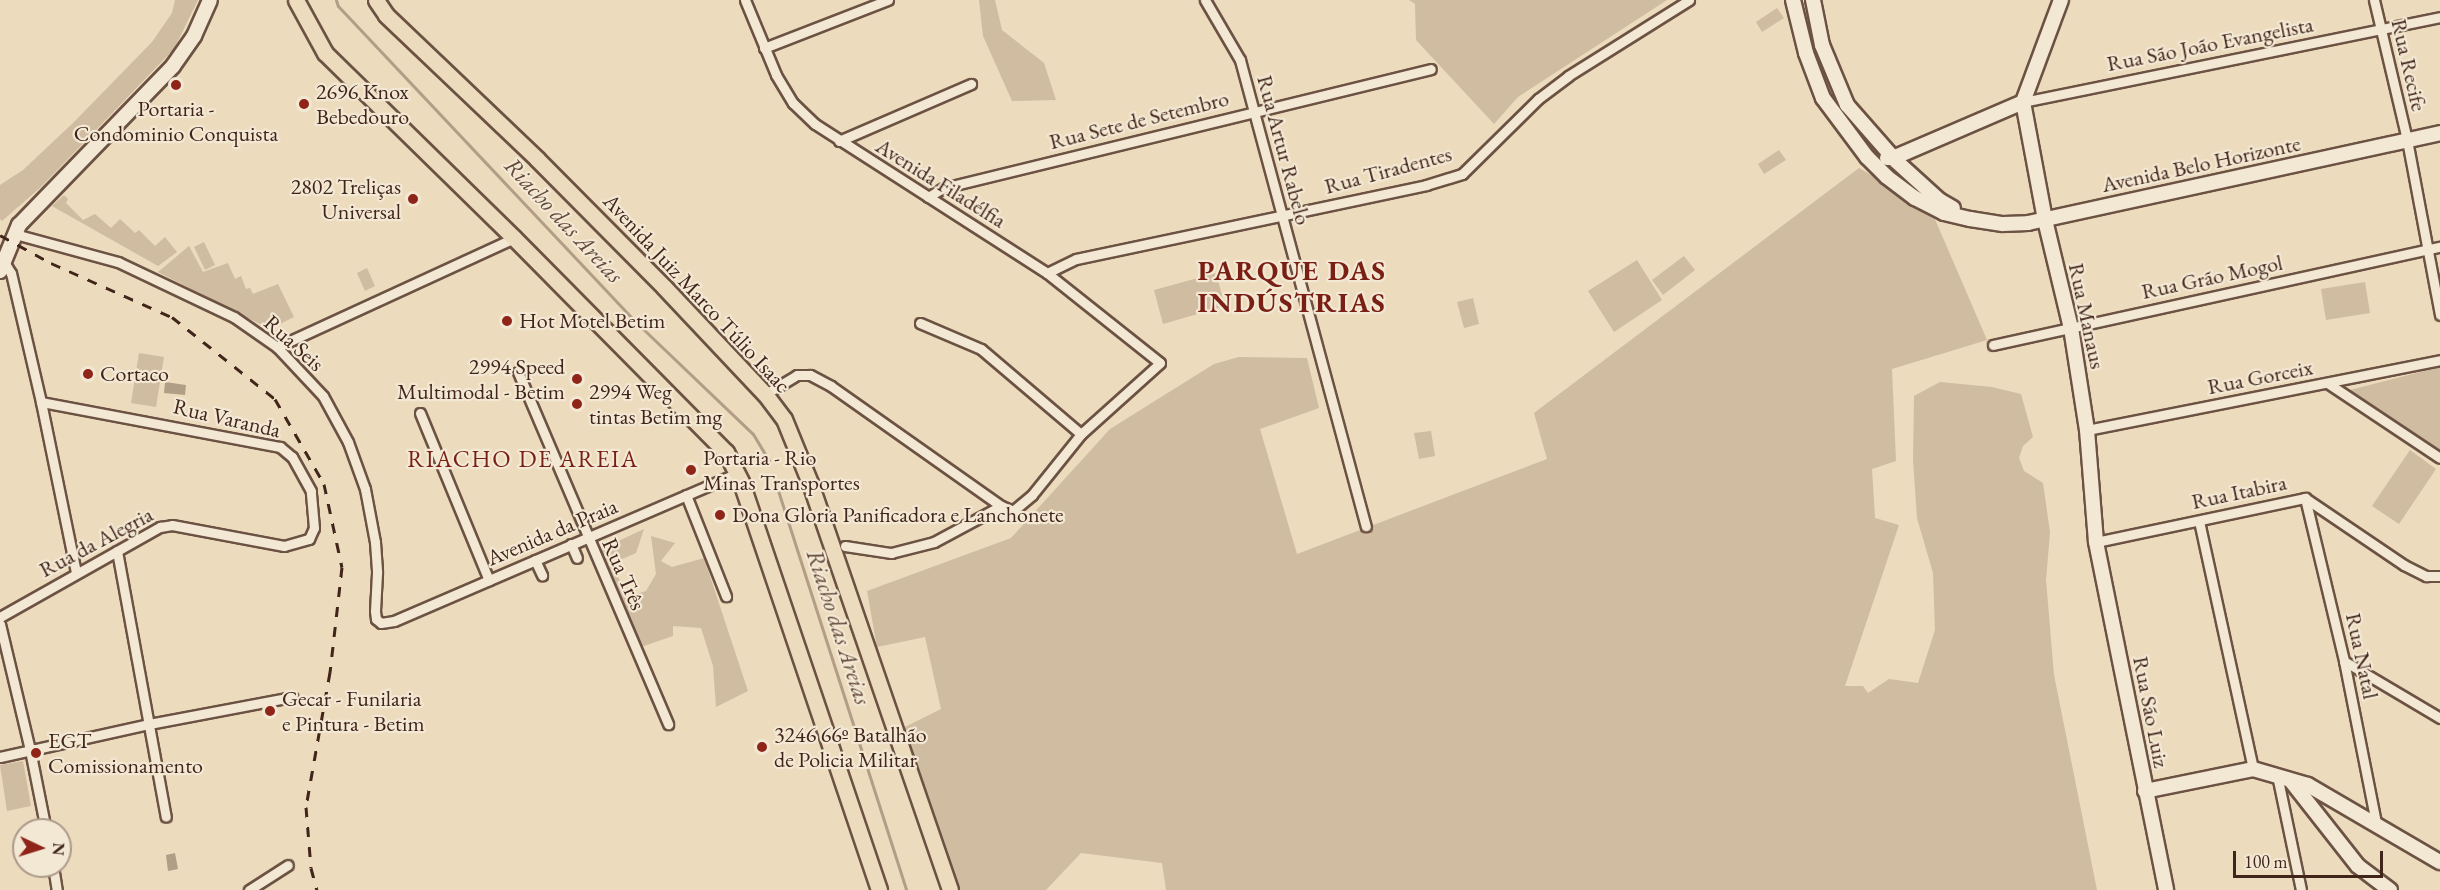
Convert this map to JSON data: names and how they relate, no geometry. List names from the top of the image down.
{
  "streets": {
    "main road": [
      "Avenida Belo Horizonte",
      "Avenida Juiz Marco Túlio Isaac",
      "Rua Manaus",
      "Rua São Luiz"
    ],
    "street": [
      "Rua São João Evangelista",
      "Rua Recife",
      "Rua Sete de Setembro",
      "Rua Artur Rabelo",
      "Rua Tiradentes",
      "Avenida Filadélfia",
      "Rua Grão Mogol",
      "Rua Seis",
      "Rua Gorceix",
      "Rua Varanda",
      "Rua Itabira",
      "Avenida da Praia",
      "Rua da Alegria",
      "Rua Três",
      "Rua Natal"
    ]
  },
  "crossings": [
    ["Rua São João Evangelista", "Rua Recife"],
    ["Rua São João Evangelista", "Rua Manaus"],
    ["Rua Recife", "Avenida Belo Horizonte"],
    ["Rua Recife", "Rua Grão Mogol"],
    ["Rua Sete de Setembro", "Rua Artur Rabelo"],
    ["Rua Sete de Setembro", "Avenida Filadélfia"],
    ["Rua Artur Rabelo", "Rua Tiradentes"],
    ["Avenida Belo Horizonte", "Rua Manaus"],
    ["Rua Tiradentes", "Avenida Filadélfia"],
    ["Rua Grão Mogol", "Rua Manaus"],
    ["Rua Manaus", "Rua Gorceix"],
    ["Rua Manaus", "Rua Itabira"],
    ["Rua Manaus", "Rua São Luiz"],
    ["Rua Seis", "Avenida da Praia"],
    ["Rua Varanda", "Rua da Alegria"],
    ["Rua Itabira", "Rua Natal"],
    ["Rua Itabira", "Rua São Luiz"],
    ["Avenida da Praia", "Rua Três"]
  ],
  "districts": ["PARQUE DAS INDÚSTRIAS", "RIACHO DE AREIA"],
  "water": ["Riacho das Areias"],
  "places": [
    "Portaria - Condominio Conquista",
    "2696 Knox Bebedouro",
    "2802 Treliças Universal",
    "Hot Motel Betim",
    "Cortaco",
    "2994 Speed Multimodal - Betim",
    "2994 Weg tintas Betim mg",
    "Portaria - Rio Minas Transportes",
    "Dona Gloria Panificadora e Lanchonete",
    "Gecar - Funilaria e Pintura - Betim",
    "3246 66º Batalhão de Policia Militar",
    "EGT Comissionamento"
  ],
  "scale_bar": "100 m",
  "north": "right"
}
